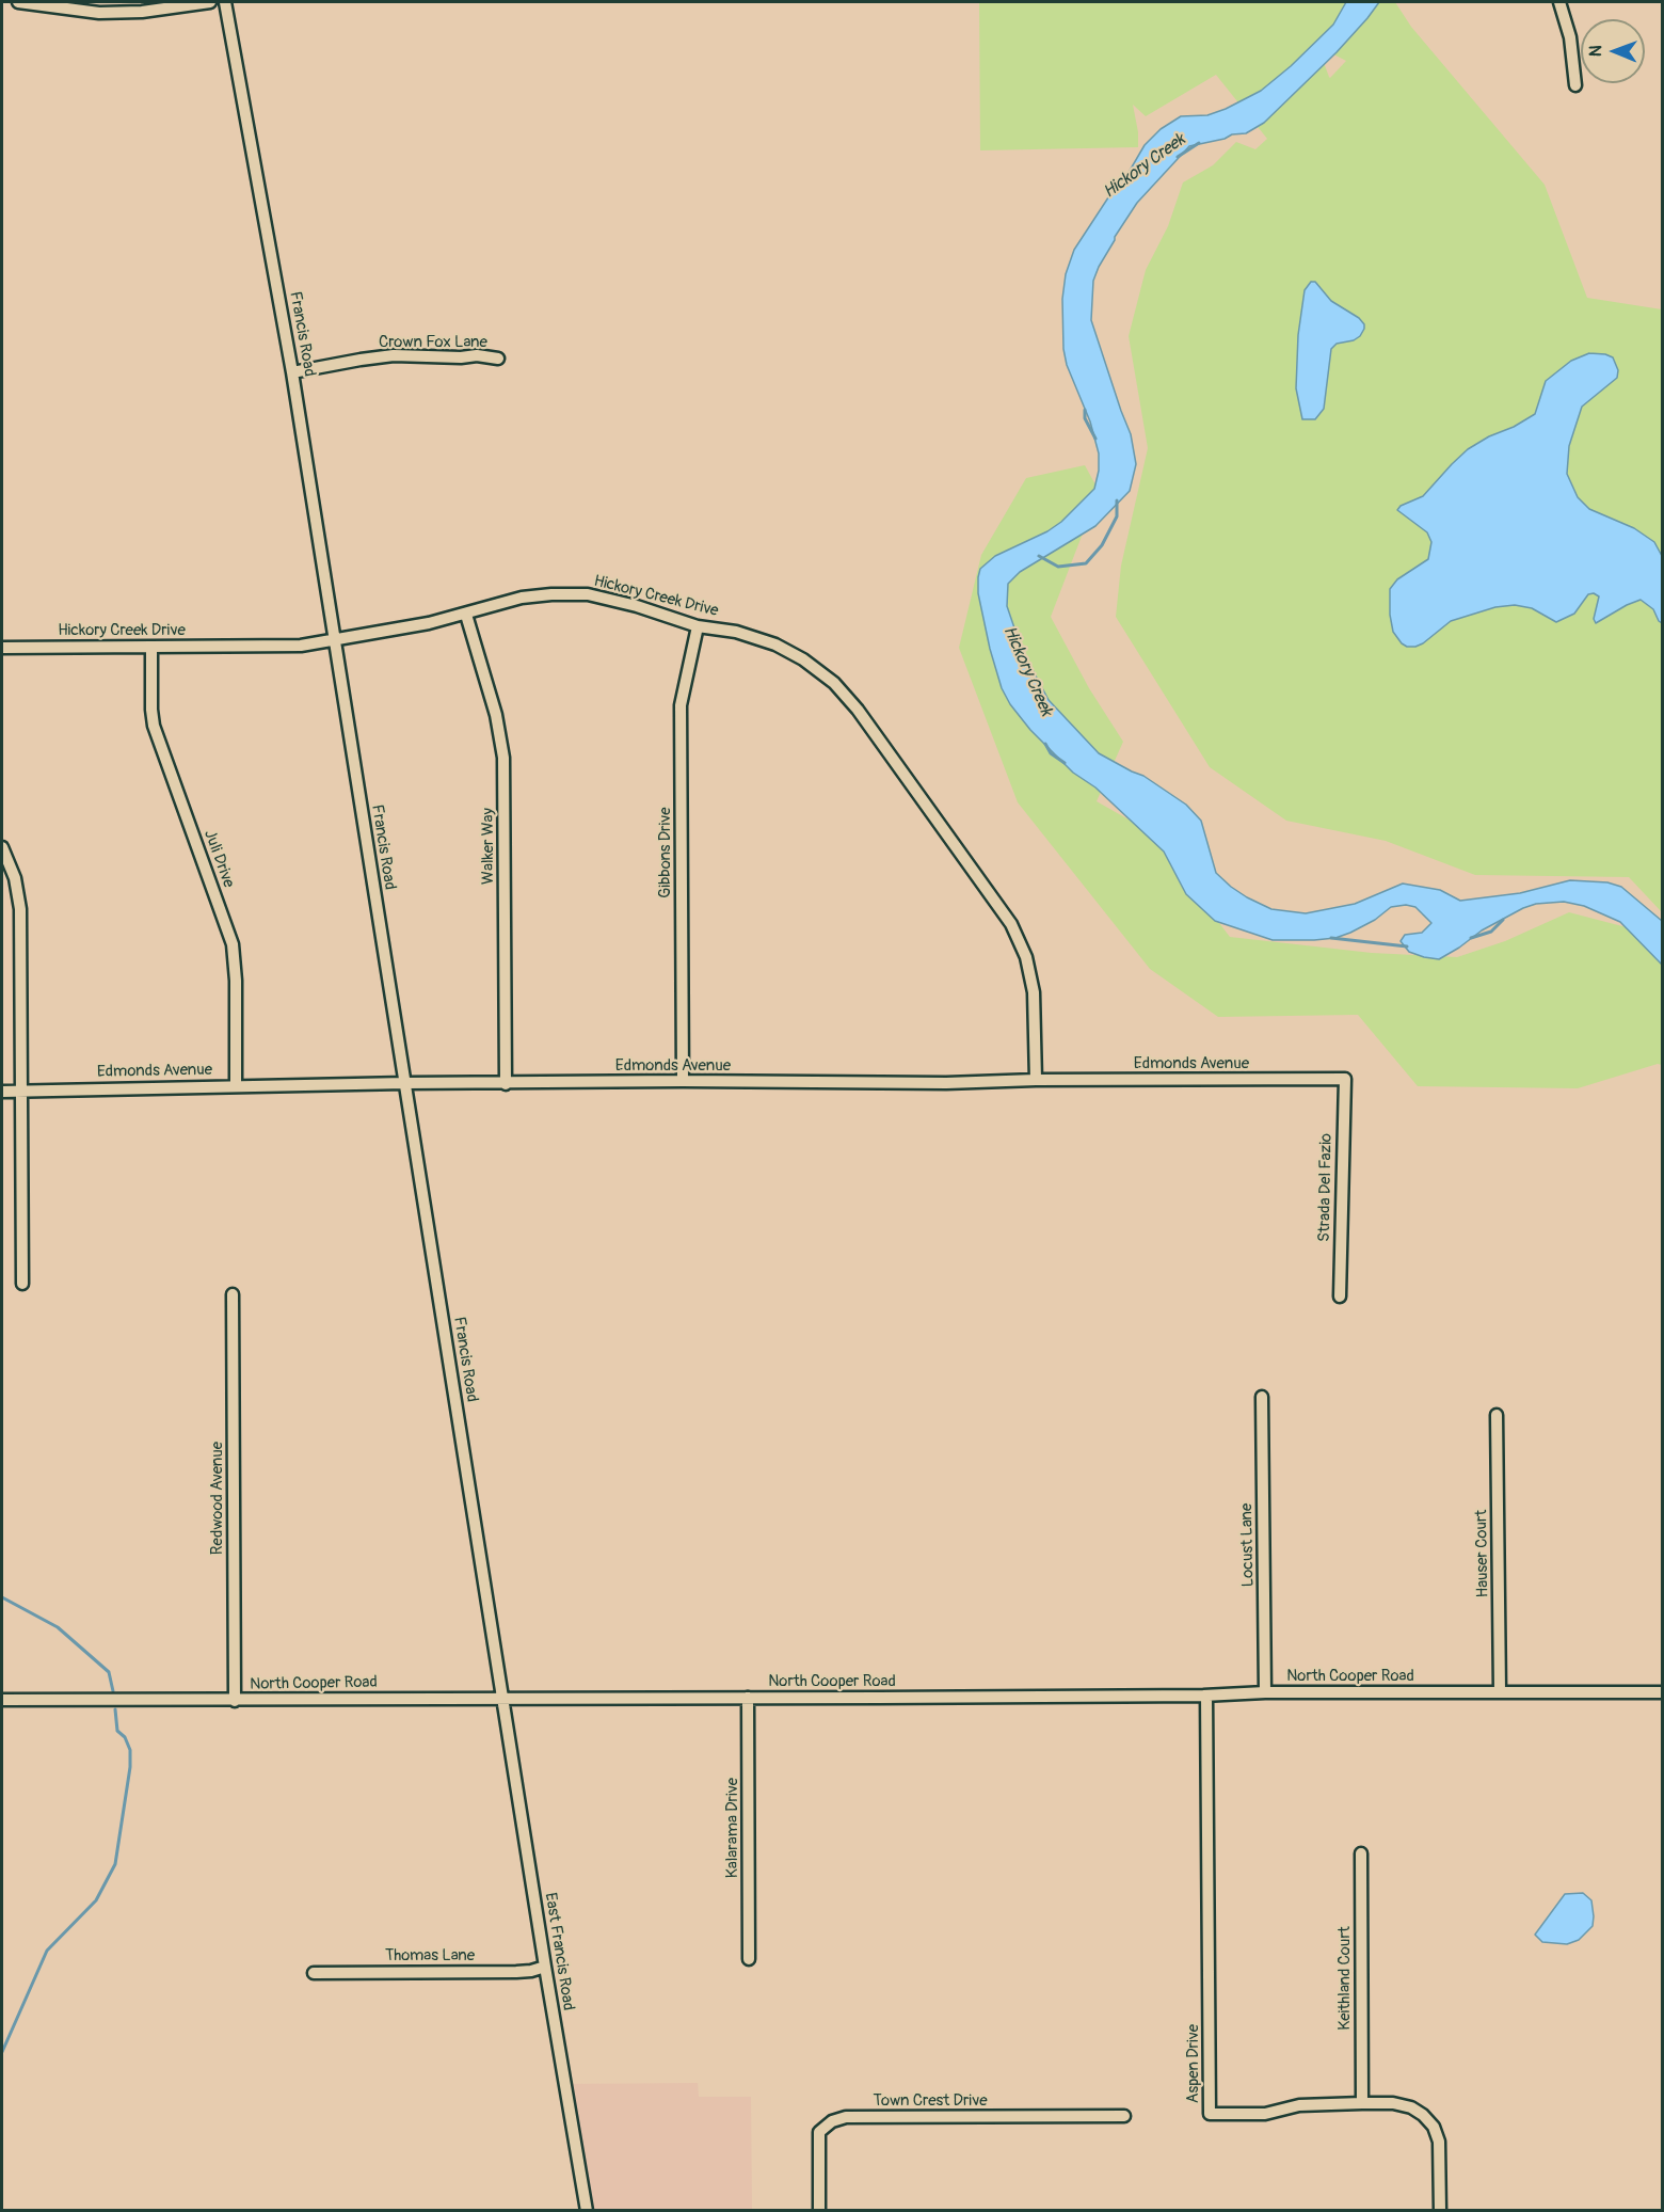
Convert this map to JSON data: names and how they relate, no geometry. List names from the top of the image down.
{
  "streets": {
    "street": [
      "Francis Road",
      "Crown Fox Lane",
      "Hickory Creek Drive",
      "Walker Way",
      "Gibbons Drive",
      "Juli Drive",
      "Edmonds Avenue",
      "Strada Del Fazio",
      "Redwood Avenue",
      "Locust Lane",
      "Hauser Court",
      "North Cooper Road",
      "Kalarama Drive",
      "East Francis Road",
      "Thomas Lane",
      "Keithland Court",
      "Aspen Drive",
      "Town Crest Drive"
    ]
  },
  "crossings": [
    ["Francis Road", "Crown Fox Lane"],
    ["Francis Road", "Hickory Creek Drive"],
    ["Francis Road", "Edmonds Avenue"],
    ["Francis Road", "North Cooper Road"],
    ["Francis Road", "East Francis Road"],
    ["Hickory Creek Drive", "Walker Way"],
    ["Hickory Creek Drive", "Gibbons Drive"],
    ["Hickory Creek Drive", "Juli Drive"],
    ["Hickory Creek Drive", "Edmonds Avenue"],
    ["Walker Way", "Edmonds Avenue"],
    ["Gibbons Drive", "Edmonds Avenue"],
    ["Juli Drive", "Edmonds Avenue"],
    ["Edmonds Avenue", "Strada Del Fazio"],
    ["Redwood Avenue", "North Cooper Road"],
    ["Locust Lane", "North Cooper Road"],
    ["Hauser Court", "North Cooper Road"],
    ["North Cooper Road", "Kalarama Drive"],
    ["North Cooper Road", "East Francis Road"],
    ["North Cooper Road", "Aspen Drive"],
    ["East Francis Road", "Thomas Lane"],
    ["Keithland Court", "Aspen Drive"]
  ],
  "water": ["Hickory Creek"],
  "north": "left"
}
